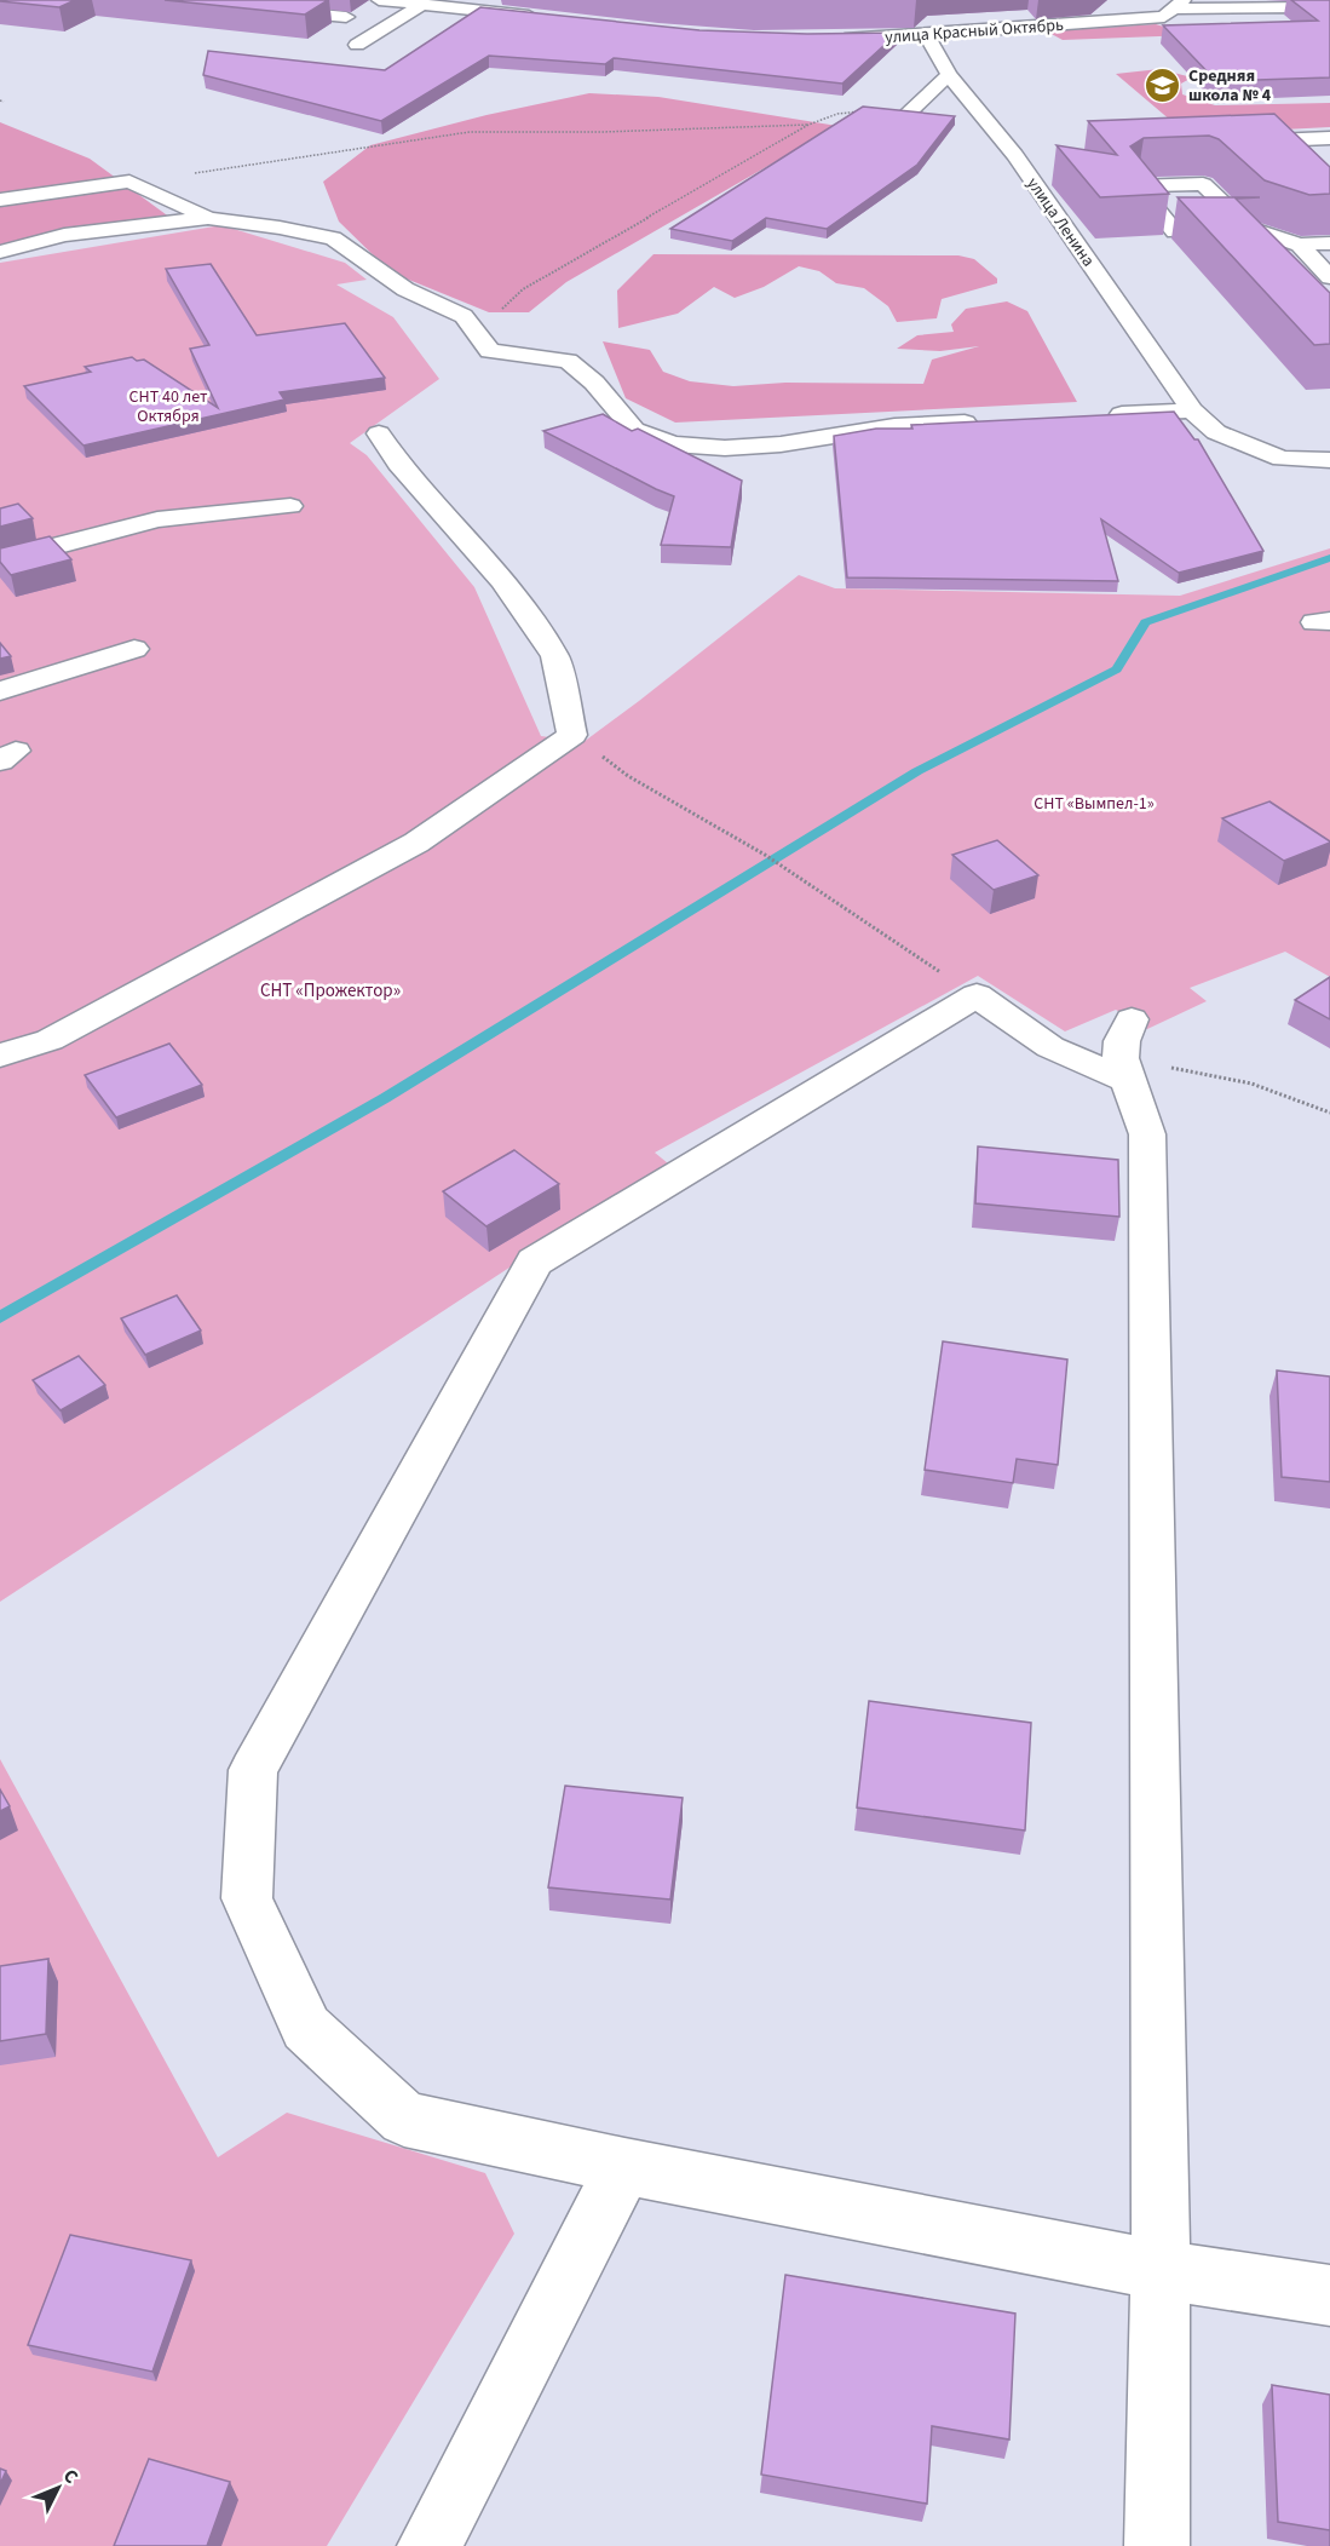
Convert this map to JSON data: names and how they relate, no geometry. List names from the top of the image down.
{
  "streets": {
    "street": ["улица Красный Октябрь", "улица Ленина"]
  },
  "crossings": [
    ["улица Красный Октябрь", "улица Ленина"]
  ],
  "parks": ["СНТ 40 лет Октября", "СНТ «Вымпел-1»", "СНТ «Прожектор»"],
  "places": {
    "school or university": ["Средняя школа № 4"]
  },
  "north": "top right"
}
